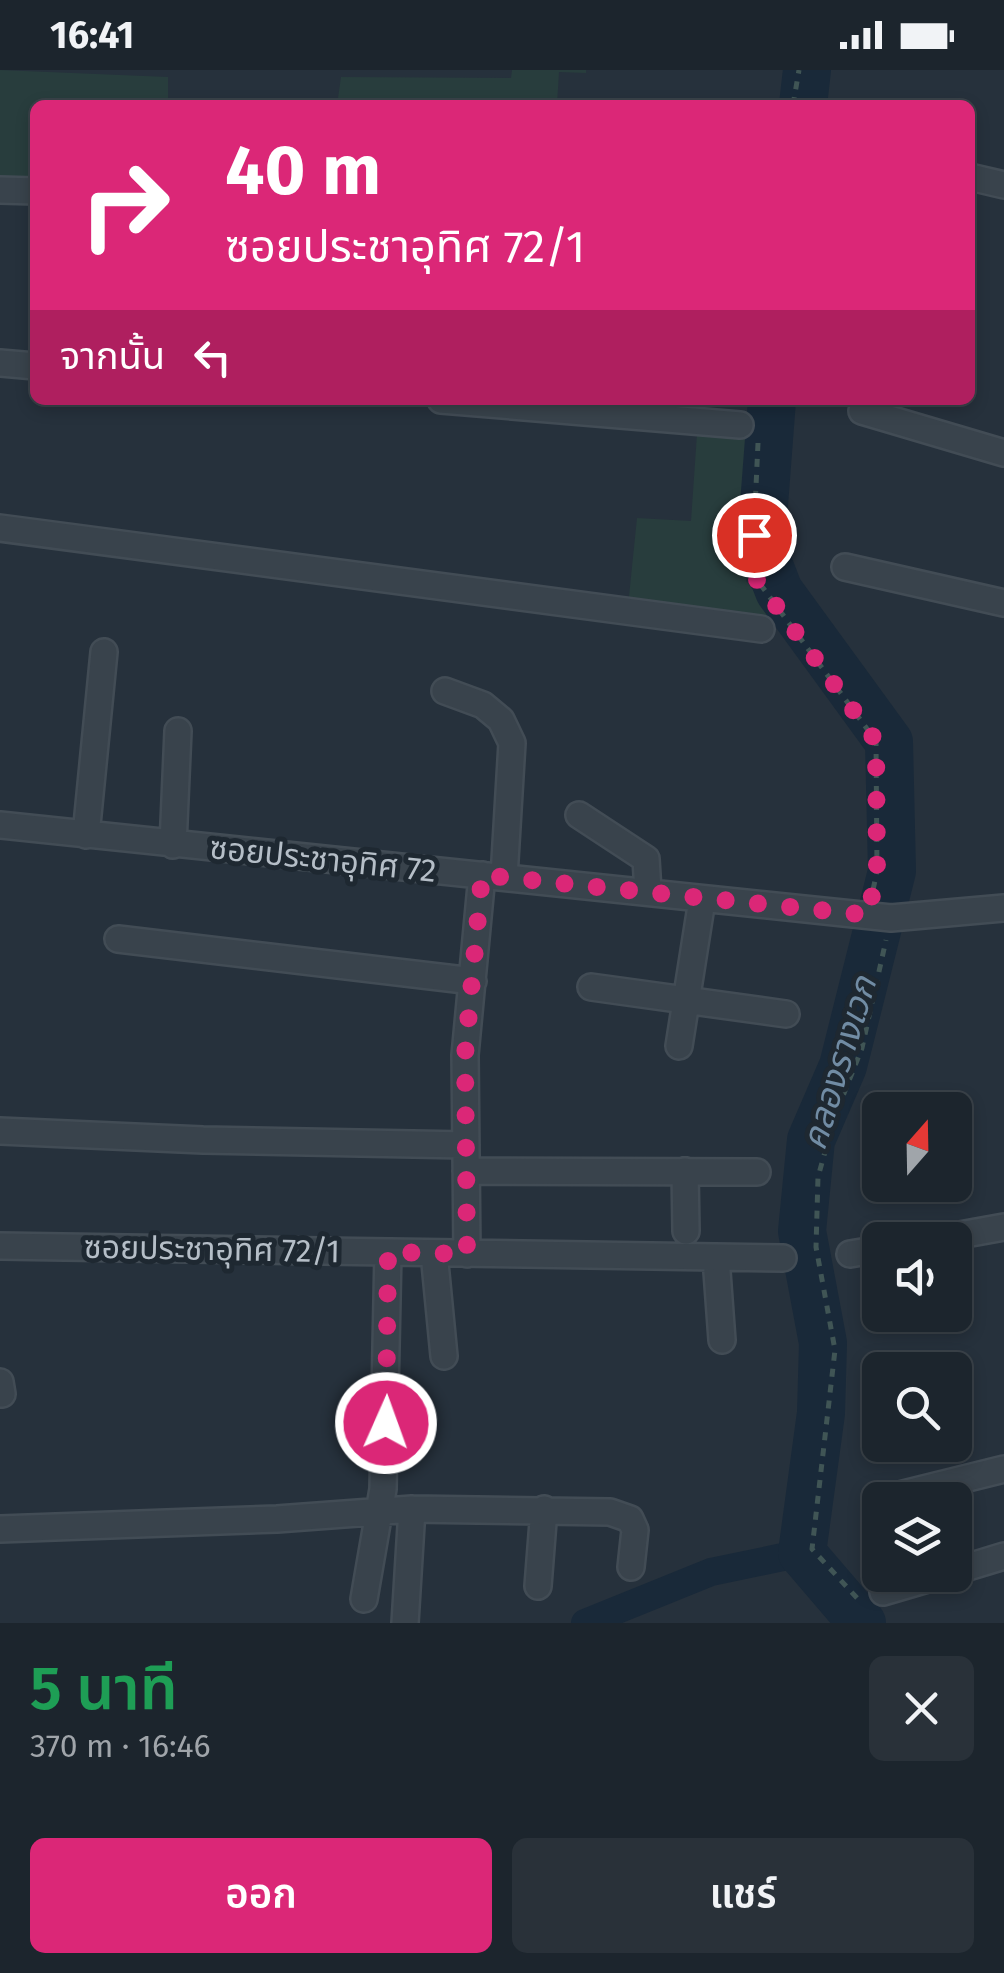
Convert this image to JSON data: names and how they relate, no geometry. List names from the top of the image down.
{
  "streets": {
    "street": ["ซอยประชาอุทิศ 72", "ซอยประชาอุทิศ 72/1"]
  },
  "water": ["คลองรางเวก"],
  "north": "top",
  "page": {
    "status": "16:41",
    "turn": ["40 m", "ซอยประชาอุทิศ 72/1"],
    "then": "จากนั้น",
    "heading": ["5 นาที", "370 m · 16:46"],
    "buttons": ["ออก", "แชร์"]
  }
}
